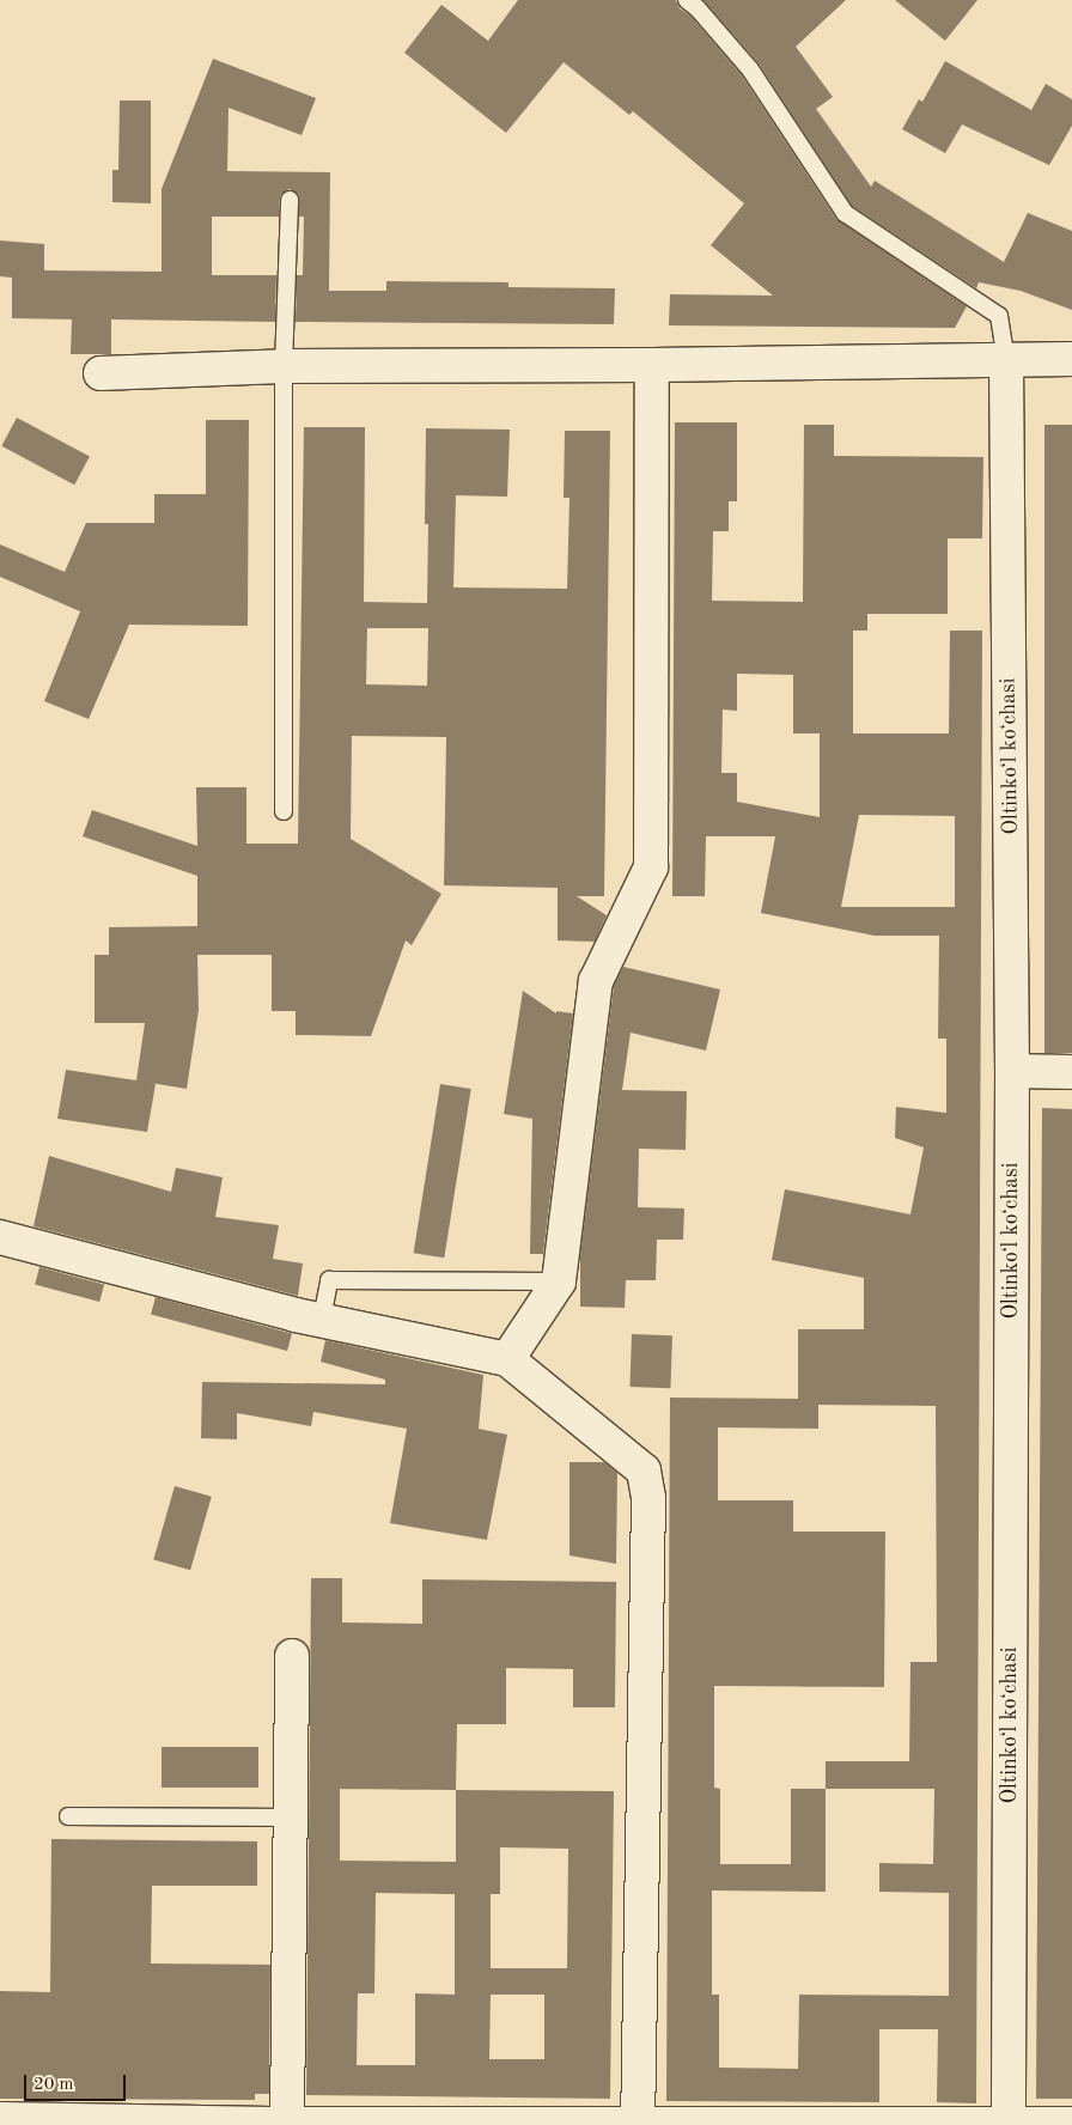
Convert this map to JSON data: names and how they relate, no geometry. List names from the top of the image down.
{
  "streets": {
    "street": ["Oltinkoʻl koʻchasi"]
  },
  "scale_bar": "20 m"
}
